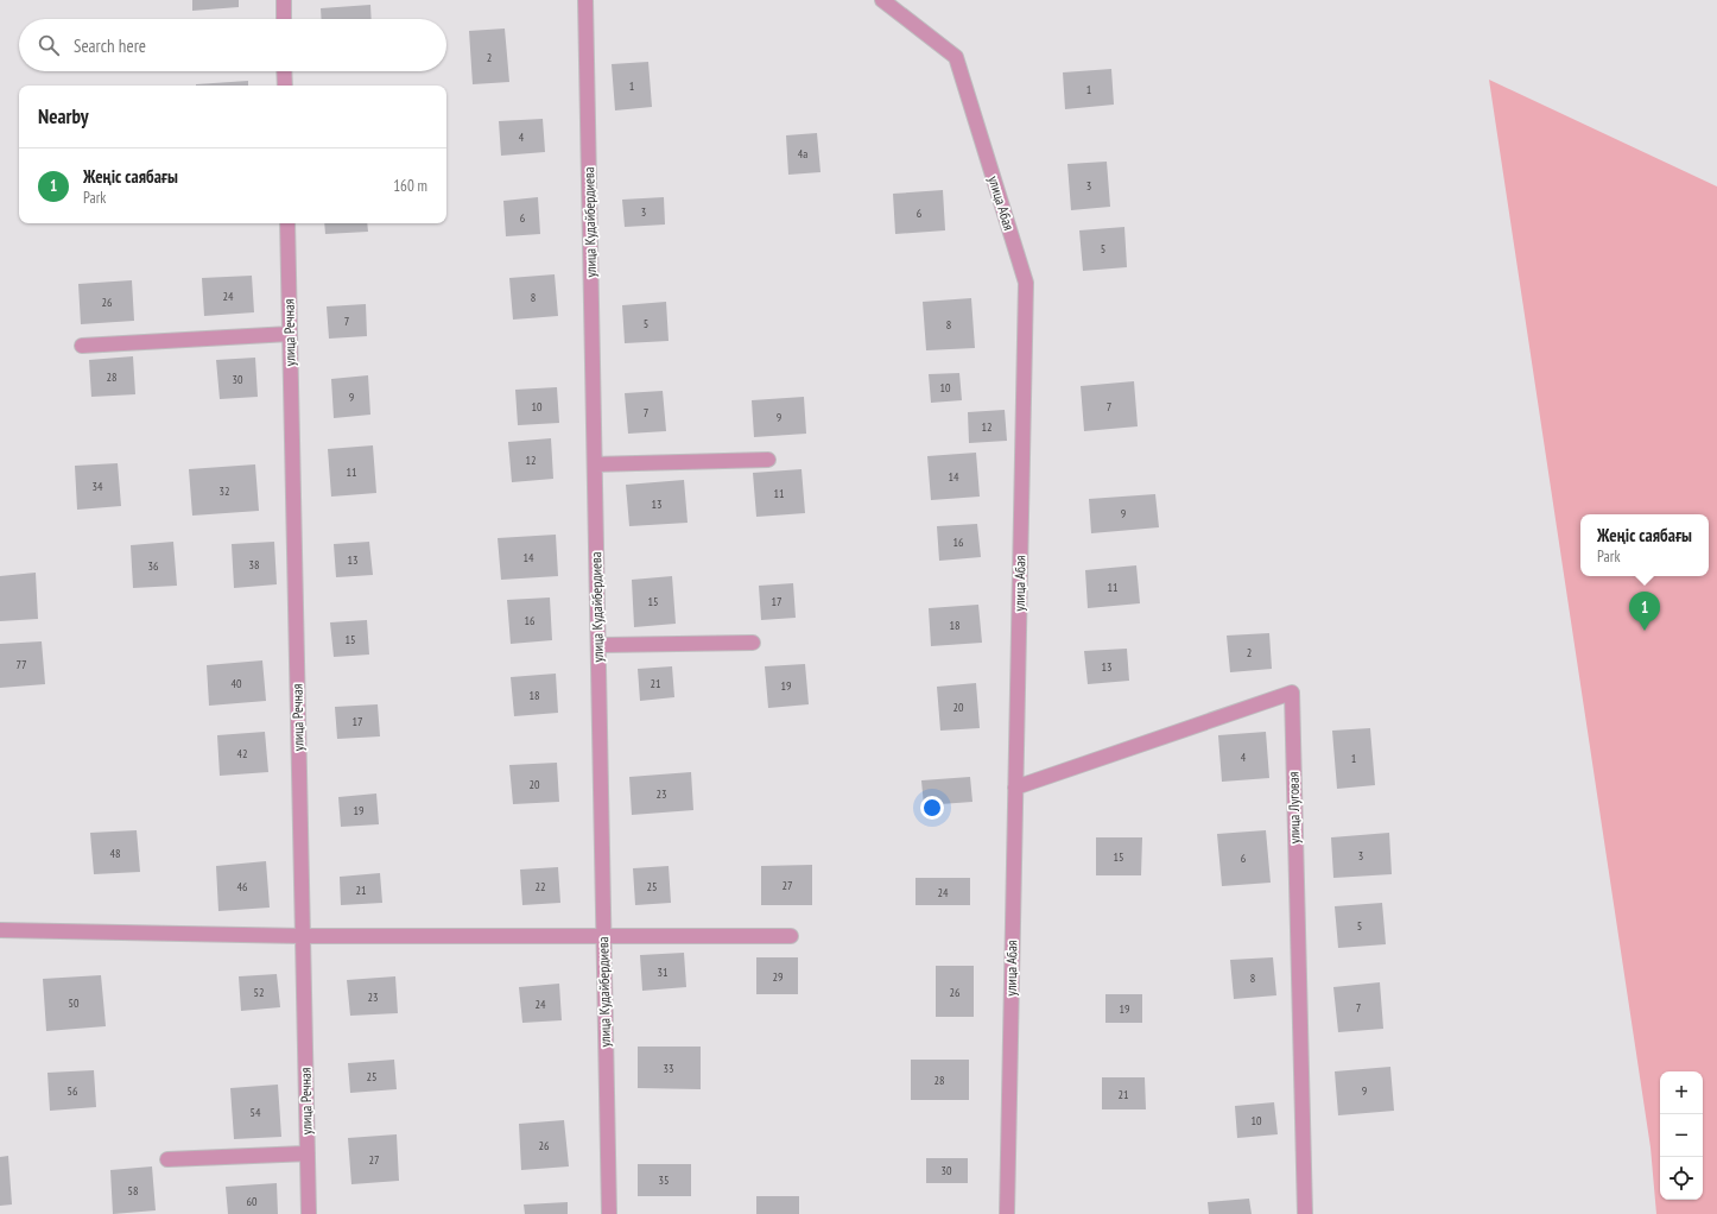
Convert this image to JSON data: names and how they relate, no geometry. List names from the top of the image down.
{
  "streets": {
    "street": [
      "улица Абая",
      "улица Кудайбердиева",
      "улица Речная",
      "улица Луговая"
    ]
  },
  "crossings": [
    ["улица Абая", "улица Луговая"]
  ],
  "house_numbers": [
    "2",
    "1",
    "1",
    "4",
    "4а",
    "3",
    "3",
    "6",
    "6",
    "5",
    "24",
    "8",
    "26",
    "7",
    "5",
    "8",
    "28",
    "30",
    "10",
    "9",
    "10",
    "7",
    "7",
    "9",
    "12",
    "12",
    "11",
    "14",
    "34",
    "32",
    "11",
    "13",
    "9",
    "16",
    "14",
    "13",
    "38",
    "36",
    "11",
    "15",
    "17",
    "16",
    "18",
    "15",
    "2",
    "77",
    "13",
    "40",
    "21",
    "19",
    "18",
    "20",
    "17",
    "42",
    "4",
    "1",
    "20",
    "23",
    "19",
    "48",
    "3",
    "15",
    "6",
    "27",
    "46",
    "22",
    "25",
    "21",
    "24",
    "5",
    "31",
    "29",
    "8",
    "52",
    "26",
    "23",
    "50",
    "24",
    "7",
    "19",
    "33",
    "25",
    "28",
    "56",
    "9",
    "21",
    "54",
    "10",
    "26",
    "27",
    "30",
    "35",
    "58",
    "60"
  ],
  "page": {
    "search": "Search here",
    "heading": "Nearby",
    "list": [
      {
        "mark": "1",
        "name": "Жеңіс саябағы",
        "note": "Park",
        "value": "160 m"
      }
    ],
    "popup": ["Жеңіс саябағы", "Park"],
    "pins": "1",
    "map_buttons": ["+", "−"]
  }
}
